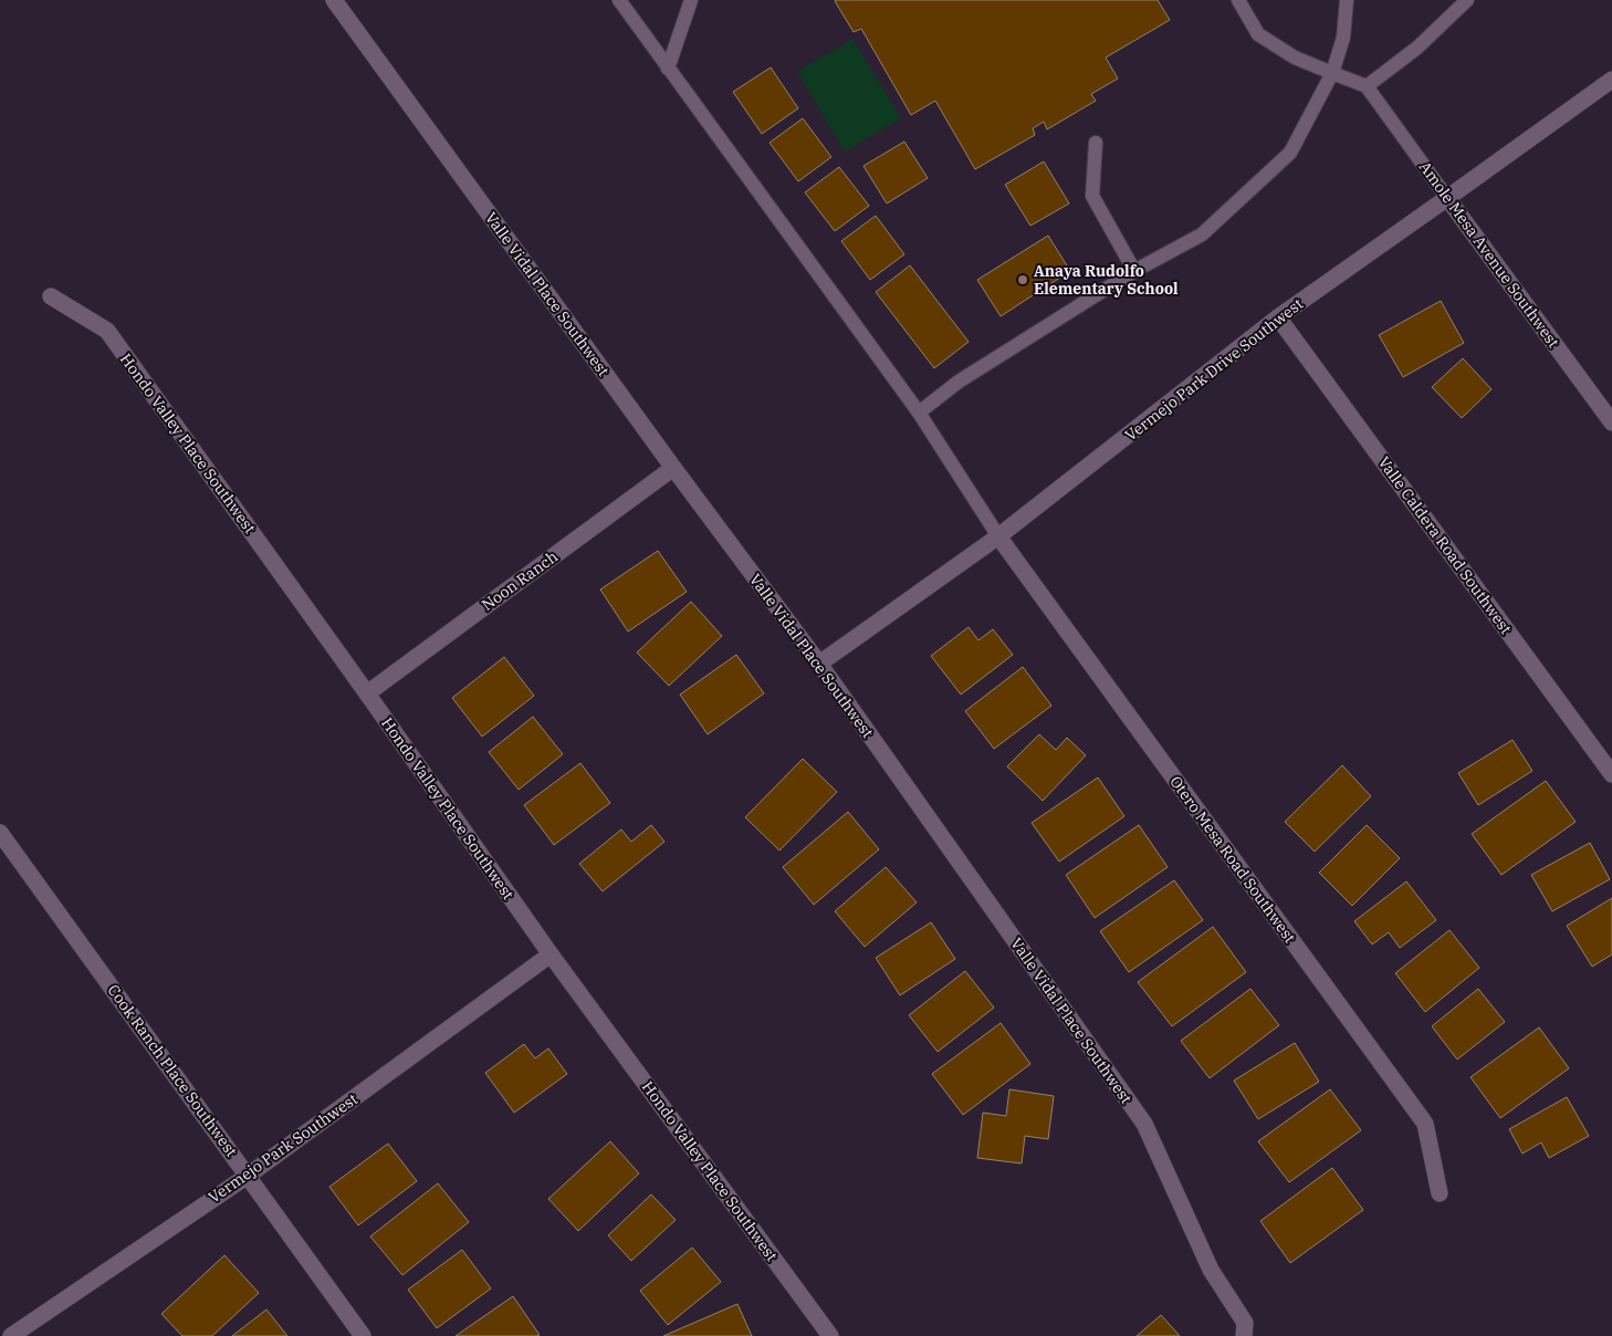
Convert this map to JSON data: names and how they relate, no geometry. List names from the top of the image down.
{
  "streets": {
    "street": [
      "Amole Mesa Avenue Southwest",
      "Valle Vidal Place Southwest",
      "Vermejo Park Drive Southwest",
      "Hondo Valley Place Southwest",
      "Valle Caldera Road Southwest",
      "Noon Ranch",
      "Otero Mesa Road Southwest",
      "Cook Ranch Place Southwest",
      "Vermejo Park Southwest"
    ]
  },
  "crossings": [
    ["Amole Mesa Avenue Southwest", "Vermejo Park Drive Southwest"],
    ["Valle Vidal Place Southwest", "Vermejo Park Drive Southwest"],
    ["Valle Vidal Place Southwest", "Noon Ranch"],
    ["Vermejo Park Drive Southwest", "Valle Caldera Road Southwest"],
    ["Vermejo Park Drive Southwest", "Otero Mesa Road Southwest"],
    ["Hondo Valley Place Southwest", "Noon Ranch"],
    ["Hondo Valley Place Southwest", "Vermejo Park Southwest"],
    ["Cook Ranch Place Southwest", "Vermejo Park Southwest"]
  ],
  "places": ["Anaya Rudolfo Elementary School"]
}
